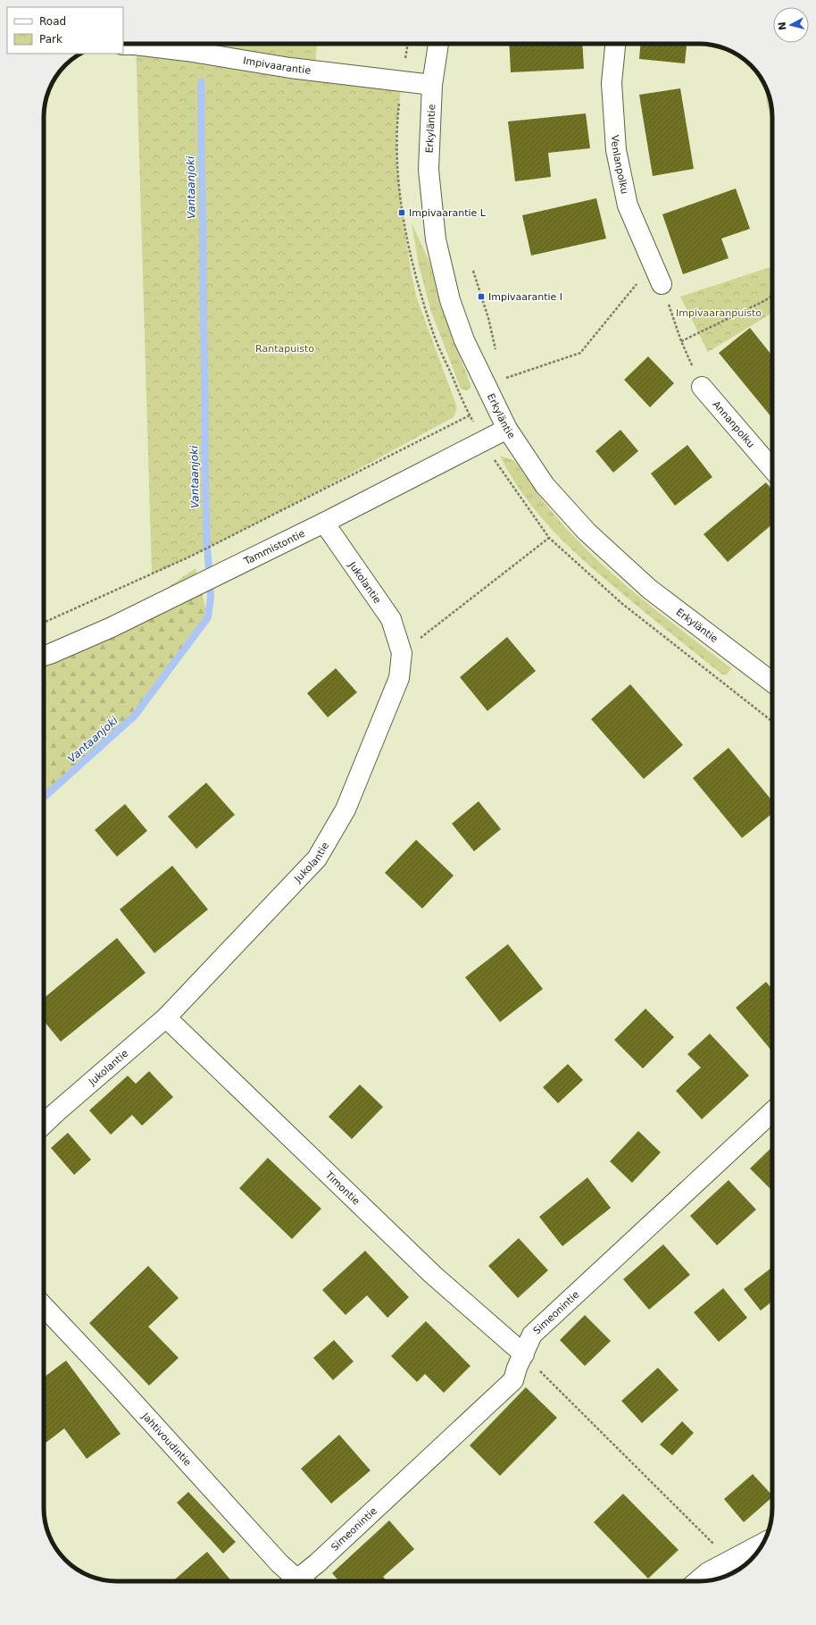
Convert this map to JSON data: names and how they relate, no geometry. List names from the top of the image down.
{
  "streets": {
    "street": [
      "Impivaarantie",
      "Erkyläntie",
      "Venlanpolku",
      "Annanpolku",
      "Tammistontie",
      "Jukolantie",
      "Timontie",
      "Simeonintie",
      "Jahtivoudintie"
    ]
  },
  "crossings": [
    ["Impivaarantie", "Erkyläntie"],
    ["Erkyläntie", "Tammistontie"],
    ["Tammistontie", "Jukolantie"],
    ["Jukolantie", "Timontie"],
    ["Timontie", "Simeonintie"]
  ],
  "water": ["Vantaanjoki"],
  "parks": ["Impivaaranpuisto", "Rantapuisto"],
  "places": {
    "transit": ["Impivaarantie L", "Impivaarantie I"]
  },
  "legend": ["Road", "Park"],
  "north": "left"
}
